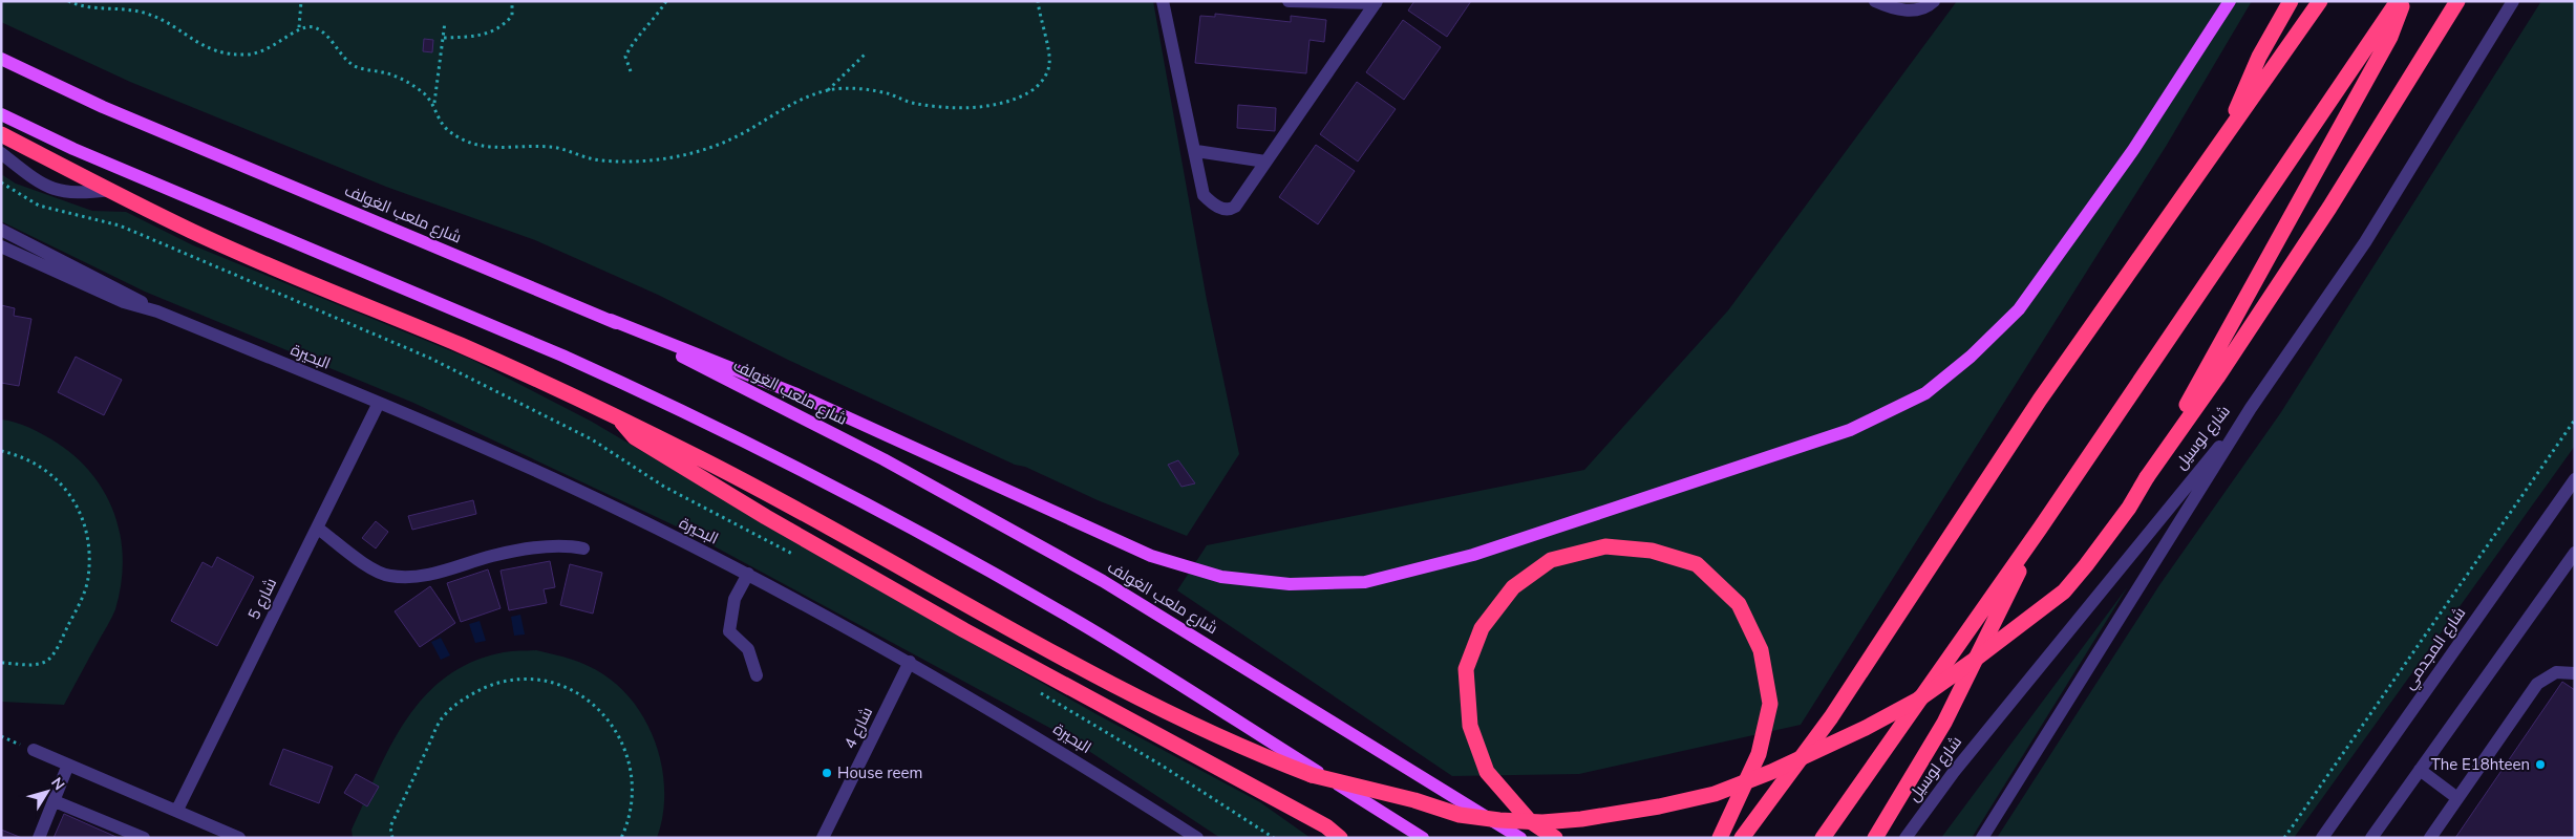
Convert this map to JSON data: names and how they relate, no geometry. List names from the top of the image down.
{
  "streets": {
    "main road": ["شارع ملعب الغولف"],
    "street": [
      "البحيرة",
      "شارع لوسيل",
      "شارع 5",
      "شارع المجدمي",
      "شارع 4"
    ]
  },
  "crossings": [
    ["البحيرة", "شارع 5"],
    ["البحيرة", "شارع 4"]
  ],
  "places": ["The E18hteen", "House reem"],
  "north": "top right"
}
